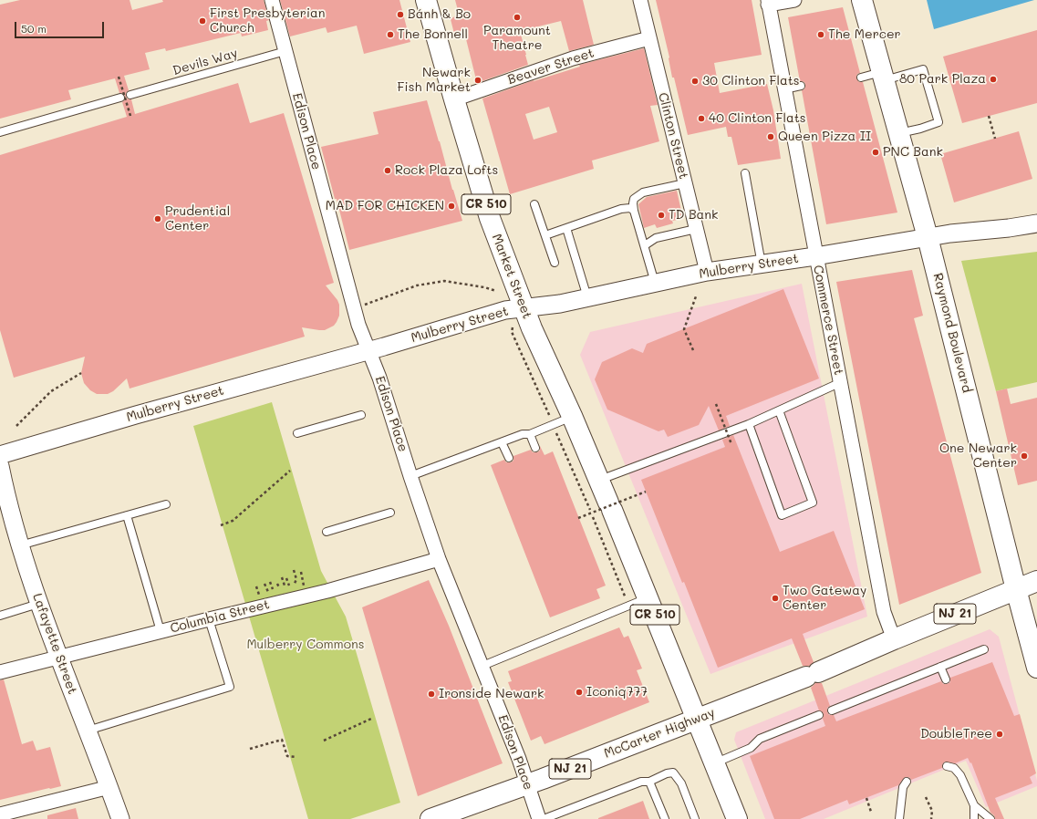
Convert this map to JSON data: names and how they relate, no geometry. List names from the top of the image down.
{
  "streets": {
    "main road": [
      "CR 510",
      "Market Street",
      "Raymond Boulevard",
      "NJ 21",
      "McCarter Highway"
    ],
    "street": [
      "Beaver Street",
      "Edison Place",
      "Clinton Street",
      "Mulberry Street",
      "Commerce Street",
      "Columbia Street",
      "Lafayette Street"
    ],
    "lane": ["Devils Way"]
  },
  "crossings": [
    ["Devils Way", "Edison Place"],
    ["Beaver Street", "Clinton Street"],
    ["Beaver Street", "Market Street"],
    ["Edison Place", "Mulberry Street"],
    ["Edison Place", "Columbia Street"],
    ["Edison Place", "McCarter Highway"],
    ["Clinton Street", "Mulberry Street"],
    ["Mulberry Street", "Market Street"],
    ["Mulberry Street", "Commerce Street"],
    ["Mulberry Street", "Raymond Boulevard"],
    ["Market Street", "McCarter Highway"],
    ["Commerce Street", "McCarter Highway"],
    ["Raymond Boulevard", "McCarter Highway"],
    ["Columbia Street", "Lafayette Street"]
  ],
  "parks": ["Mulberry Commons"],
  "places": [
    "Bánh & Bo",
    "Paramount Theatre",
    "First Presbyterian Church",
    "The Bonnell",
    "The Mercer",
    "80 Park Plaza",
    "Newark Fish Market",
    "30 Clinton Flats",
    "40 Clinton Flats",
    "Queen Pizza II",
    "PNC Bank",
    "Rock Plaza Lofts",
    "MAD FOR CHICKEN",
    "TD Bank",
    "Prudential Center",
    "One Newark Center",
    "Two Gateway Center",
    "Iconiq777",
    "Ironside Newark",
    "DoubleTree"
  ],
  "scale_bar": "50 m"
}
